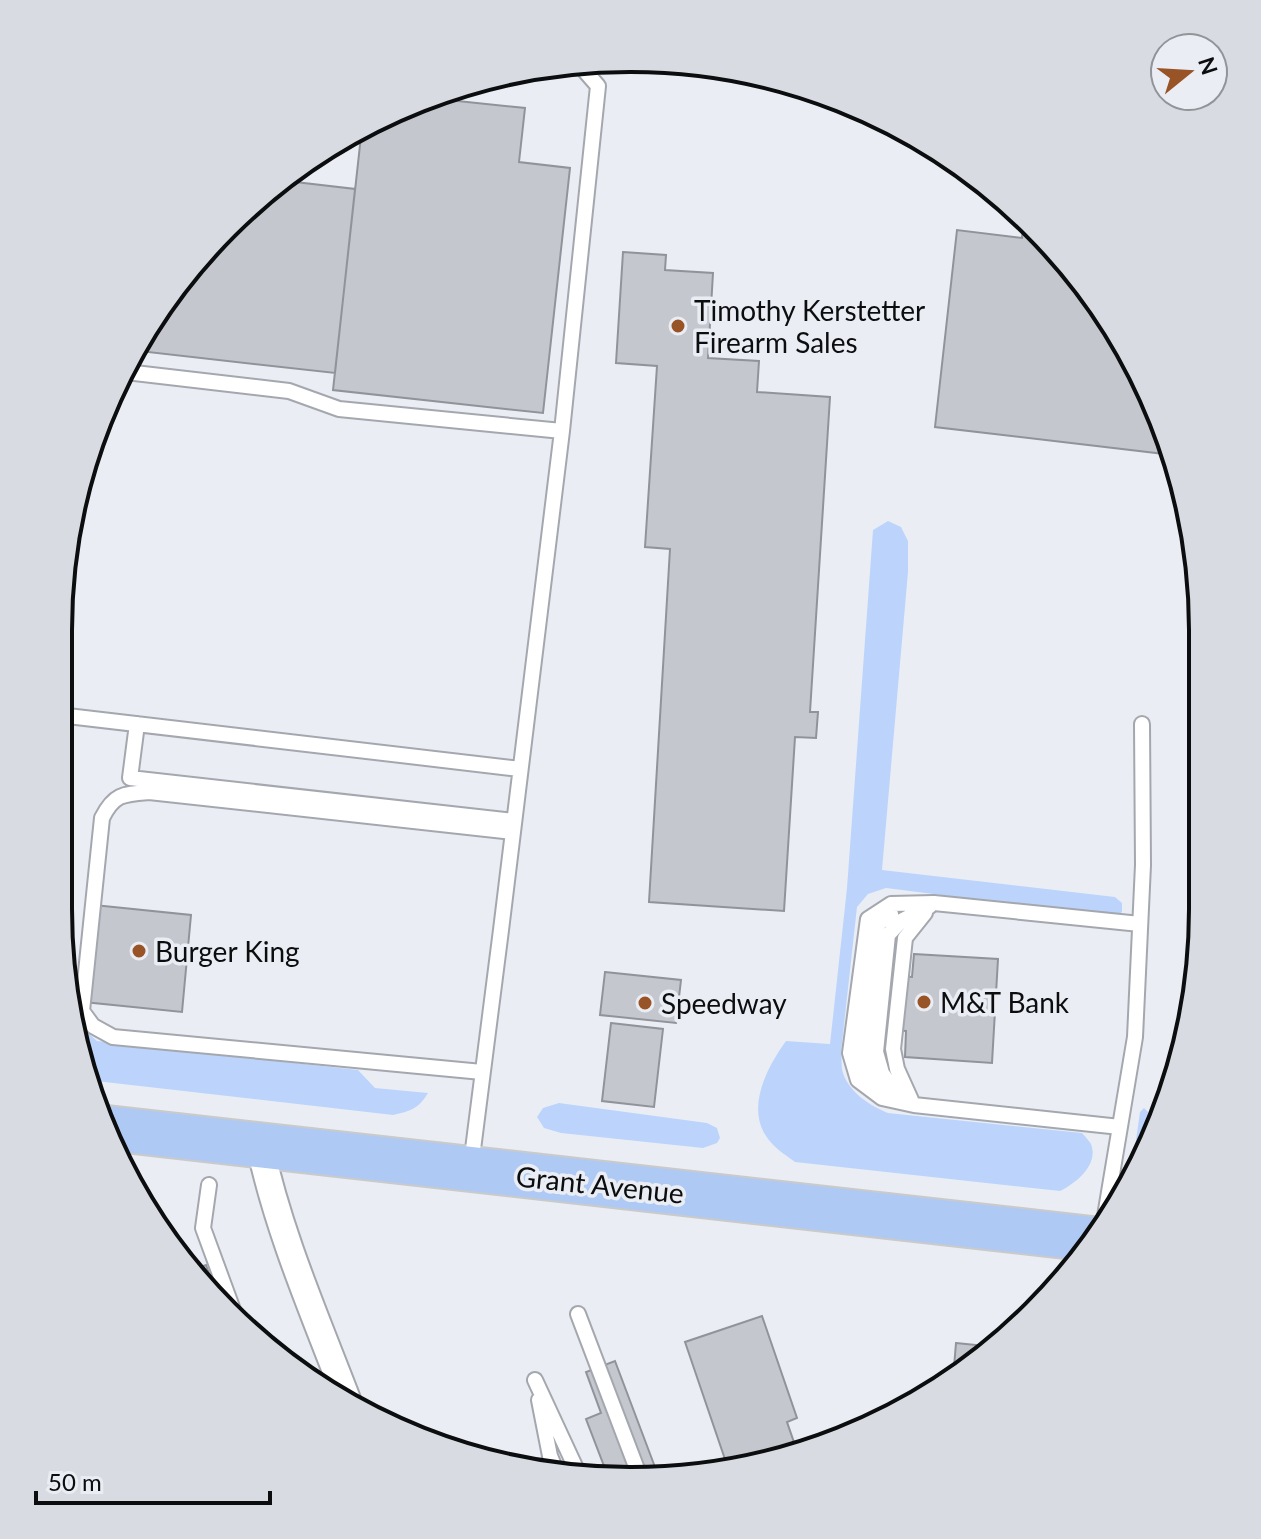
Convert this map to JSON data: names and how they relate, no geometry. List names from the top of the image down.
{
  "streets": {
    "highway": ["Grant Avenue"]
  },
  "places": [
    "Timothy Kerstetter Firearm Sales",
    "Burger King",
    "M&T Bank",
    "Speedway"
  ],
  "scale_bar": "50 m",
  "north": "right"
}
